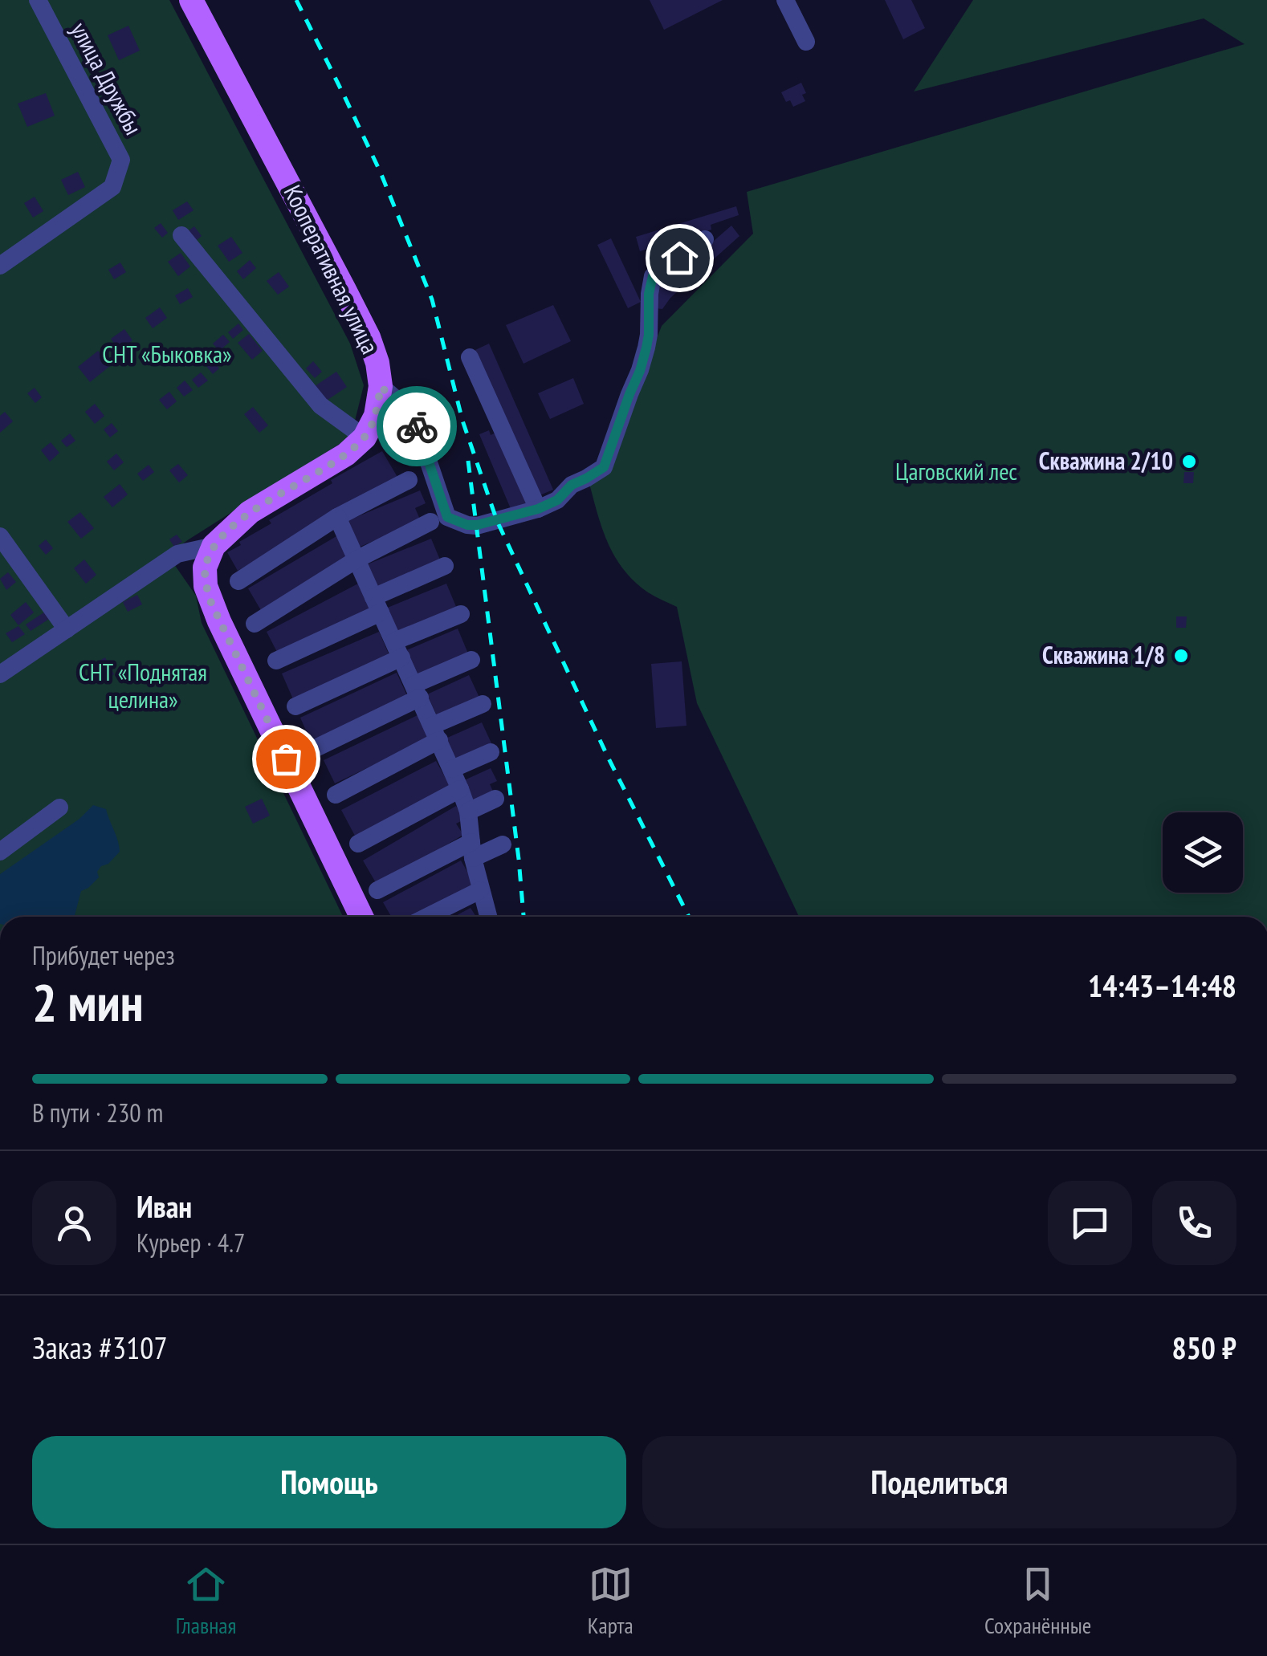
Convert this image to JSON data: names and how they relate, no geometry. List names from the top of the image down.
{
  "streets": {
    "main road": ["Кооперативная улица"],
    "street": ["улица Дружбы"]
  },
  "parks": ["СНТ «Быковка»", "Цаговский лес", "СНТ «Поднятая целина»"],
  "places": ["Скважина 2/10", "Скважина 1/8"],
  "page": {
    "heading": ["2 мин", "Прибудет через", "14:43–14:48"],
    "panel": [
      "Иван",
      "Курьер · 4.7",
      "Заказ #3107",
      "850 ₽"
    ],
    "bar": "В пути · 230 m",
    "buttons": ["Помощь", "Поделиться"],
    "tabs": ["Главная", "Карта", "Сохранённые"]
  }
}
